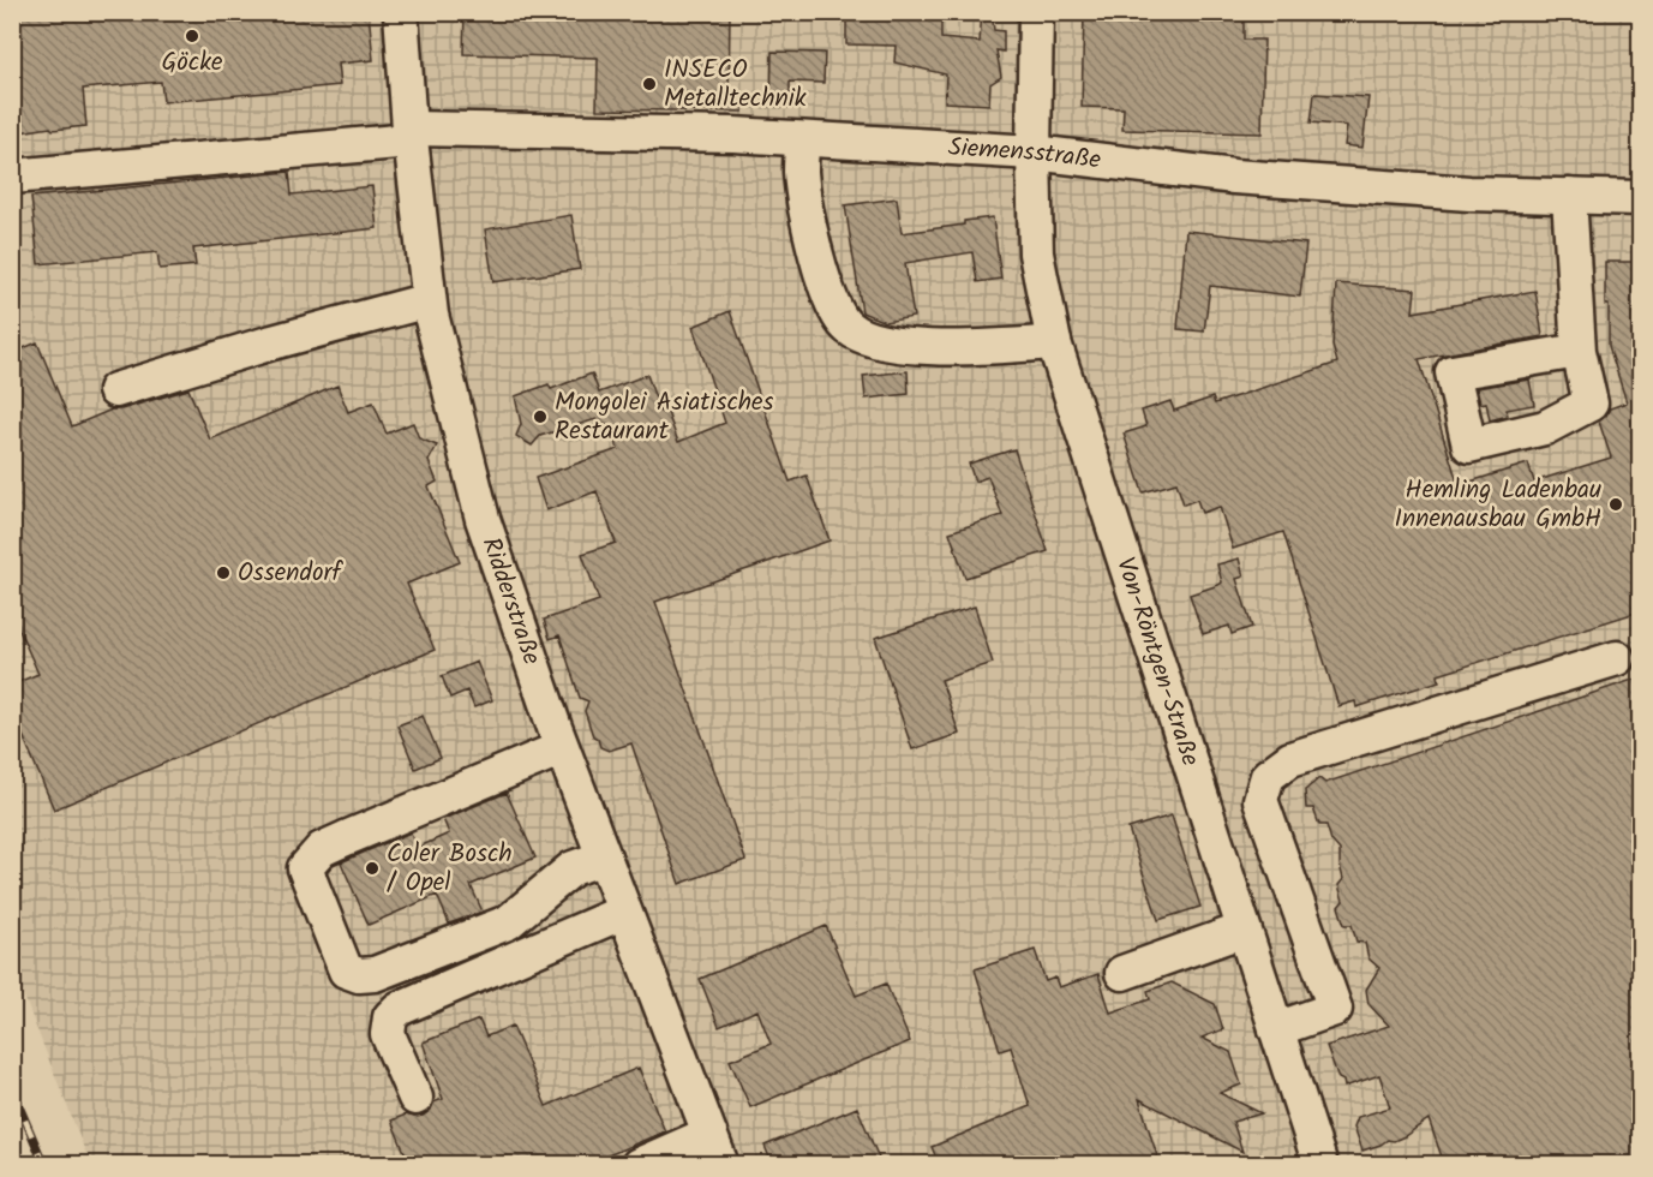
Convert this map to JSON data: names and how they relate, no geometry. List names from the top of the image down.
{
  "streets": {
    "street": ["Siemensstraße", "Ridderstraße", "Von-Röntgen-Straße"]
  },
  "crossings": [
    ["Siemensstraße", "Ridderstraße"],
    ["Siemensstraße", "Von-Röntgen-Straße"]
  ],
  "places": [
    "Göcke",
    "INSECO Metalltechnik",
    "Mongolei Asiatisches Restaurant",
    "Hemling Ladenbau Innenausbau GmbH",
    "Ossendorf",
    "Coler Bosch / Opel"
  ]
}
